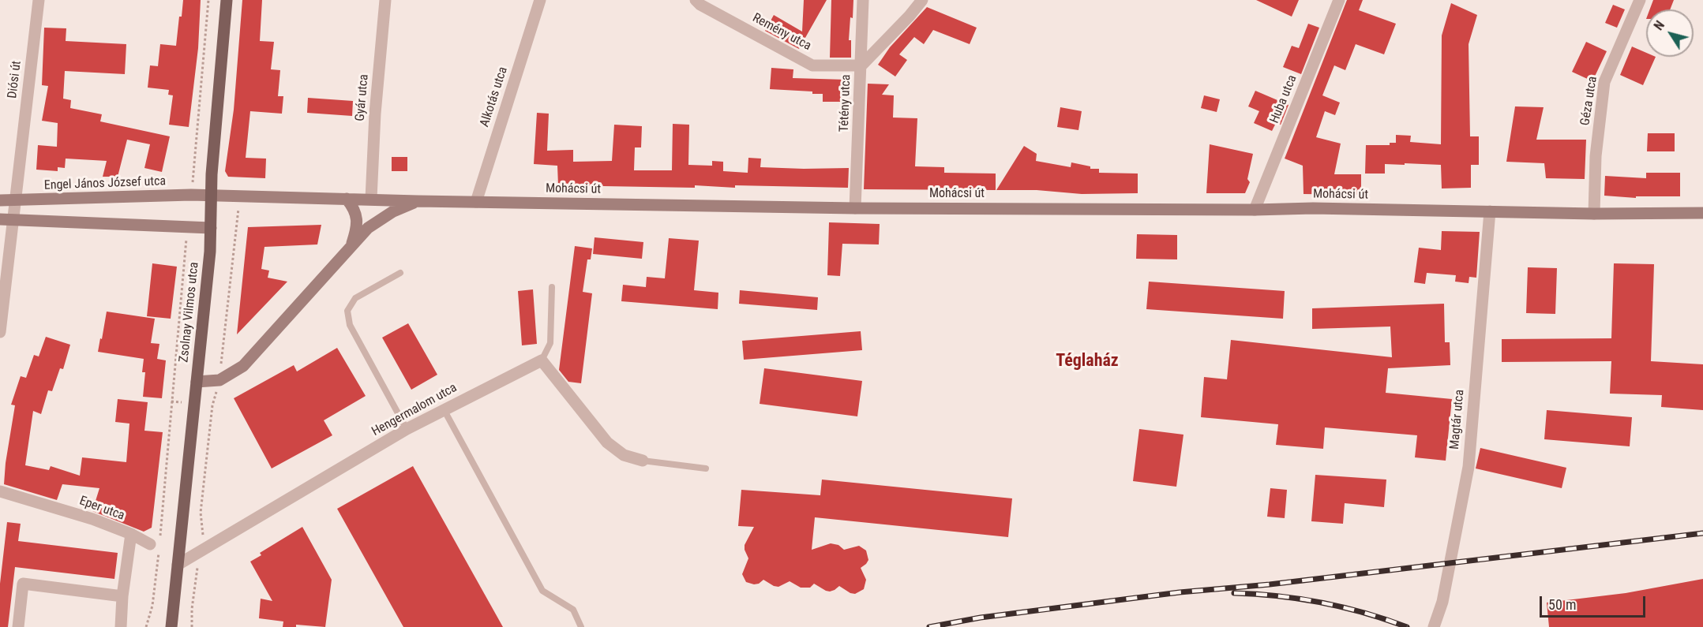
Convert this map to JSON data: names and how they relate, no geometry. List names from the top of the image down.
{
  "streets": {
    "main road": ["Engel János József utca", "Mohácsi út", "Zsolnay Vilmos utca"],
    "street": [
      "Remény utca",
      "Diósi út",
      "Alkotás utca",
      "Gyár utca",
      "Huba utca",
      "Géza utca",
      "Tétény utca",
      "Hengermalom utca",
      "Magtár utca",
      "Eper utca"
    ]
  },
  "crossings": [
    ["Remény utca", "Tétény utca"],
    ["Diósi út", "Engel János József utca"],
    ["Alkotás utca", "Mohácsi út"],
    ["Gyár utca", "Mohácsi út"],
    ["Huba utca", "Mohácsi út"],
    ["Géza utca", "Mohácsi út"],
    ["Tétény utca", "Mohácsi út"],
    ["Engel János József utca", "Mohácsi út"],
    ["Engel János József utca", "Zsolnay Vilmos utca"],
    ["Mohácsi út", "Zsolnay Vilmos utca"],
    ["Mohácsi út", "Magtár utca"],
    ["Zsolnay Vilmos utca", "Hengermalom utca"]
  ],
  "districts": ["Téglaház"],
  "scale_bar": "50 m",
  "north": "top left"
}
